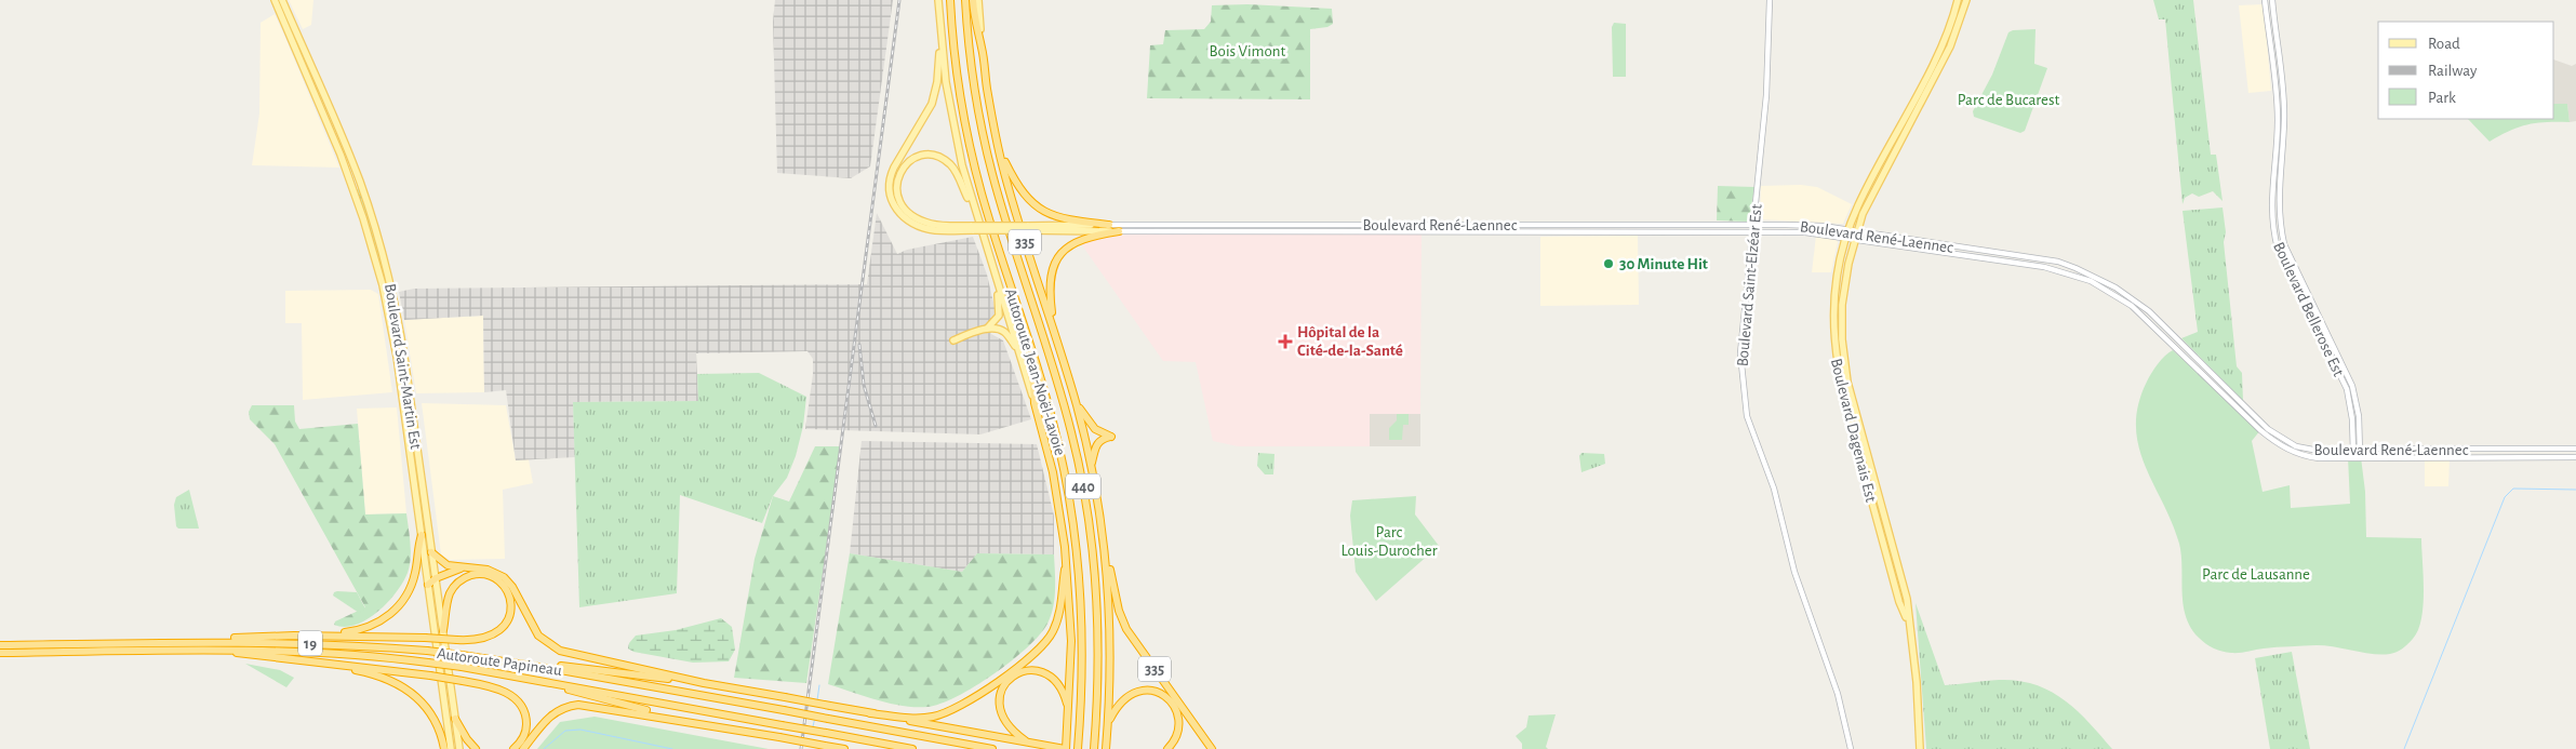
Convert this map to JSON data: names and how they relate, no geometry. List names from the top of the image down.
{
  "streets": {
    "highway": [
      "335",
      "Autoroute Jean-Noël-Lavoie",
      "440",
      "19",
      "Autoroute Papineau"
    ],
    "main road": ["Boulevard Saint-Martin Est", "Boulevard Dagenais Est"],
    "street": ["Boulevard René-Laennec", "Boulevard Saint-Elzéar Est", "Boulevard Bellerose Est"]
  },
  "crossings": [
    ["Boulevard René-Laennec", "Boulevard Saint-Elzéar Est"],
    ["Boulevard René-Laennec", "Boulevard Bellerose Est"],
    ["Boulevard René-Laennec", "Boulevard Dagenais Est"]
  ],
  "parks": [
    "Bois Vimont",
    "Parc de Bucarest",
    "Parc Louis-Durocher",
    "Parc de Lausanne"
  ],
  "places": {
    "other": ["30 Minute Hit"],
    "health": ["Hôpital de la Cité-de-la-Santé"]
  },
  "legend": ["Road", "Railway", "Park"]
}
